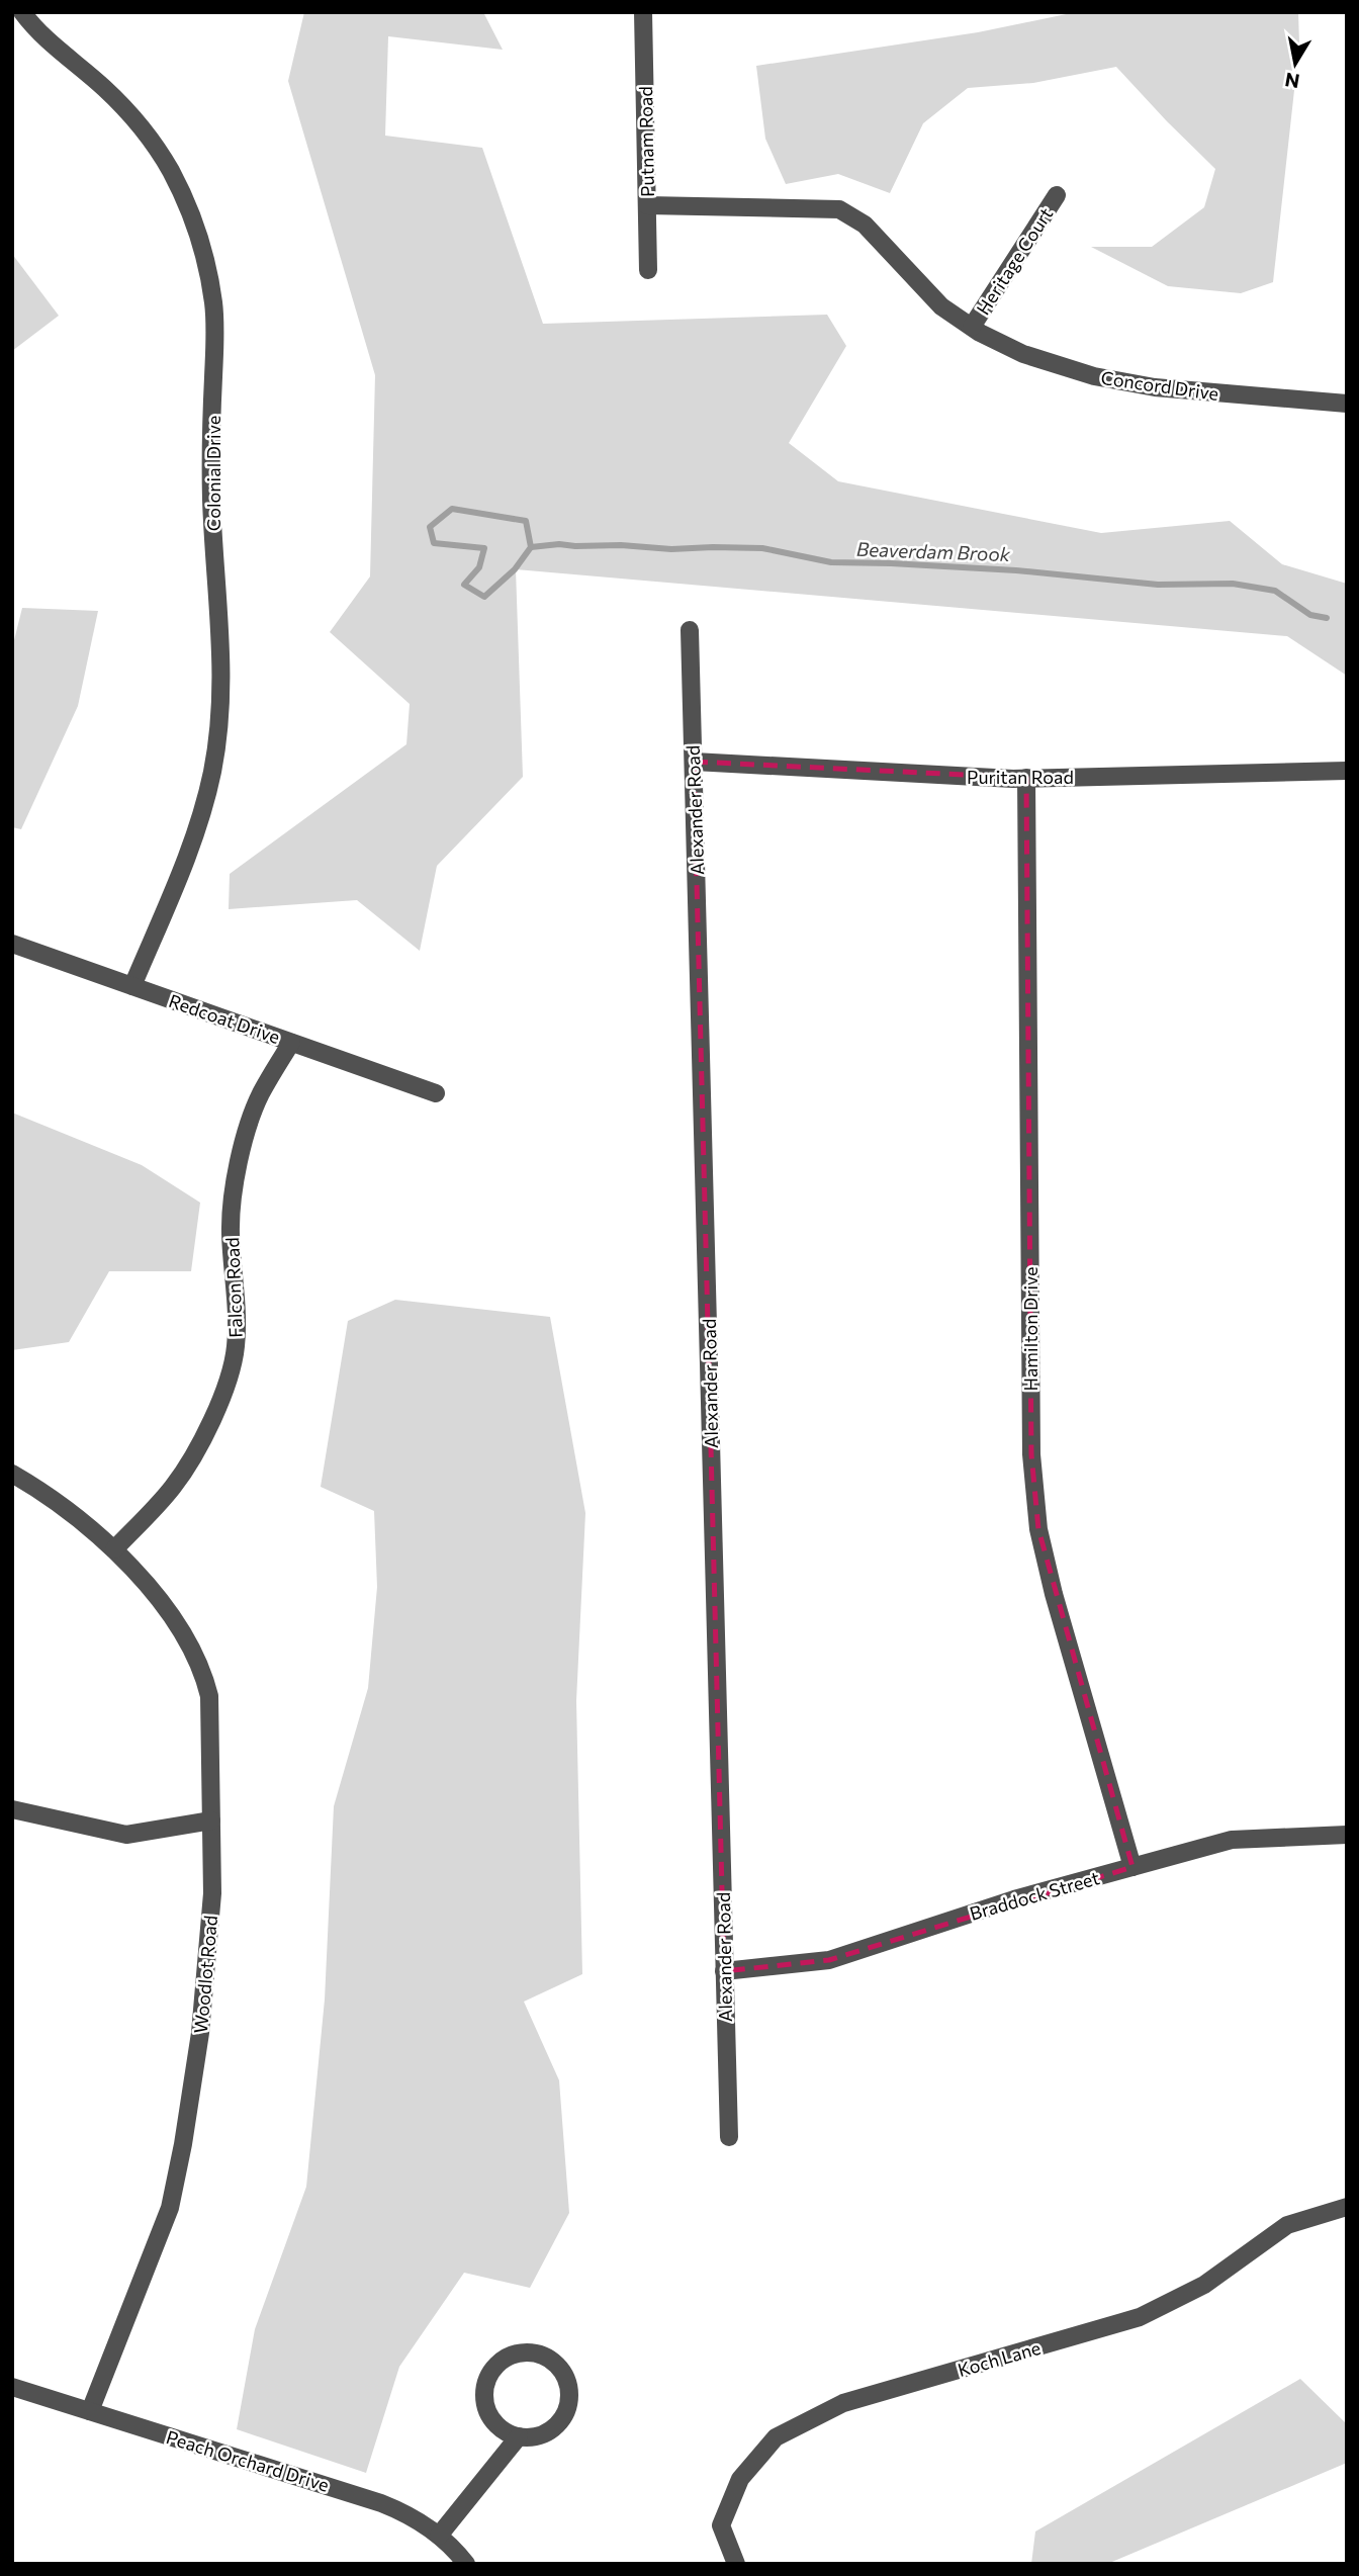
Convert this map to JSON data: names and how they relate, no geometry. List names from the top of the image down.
{
  "streets": {
    "street": [
      "Putnam Road",
      "Heritage Court",
      "Concord Drive",
      "Colonial Drive",
      "Puritan Road",
      "Alexander Road",
      "Redcoat Drive",
      "Falcon Road",
      "Hamilton Drive",
      "Braddock Street",
      "Woodlot Road",
      "Koch Lane",
      "Peach Orchard Drive"
    ]
  },
  "crossings": [
    ["Putnam Road", "Concord Drive"],
    ["Heritage Court", "Concord Drive"],
    ["Colonial Drive", "Redcoat Drive"],
    ["Puritan Road", "Alexander Road"],
    ["Puritan Road", "Hamilton Drive"],
    ["Alexander Road", "Braddock Street"],
    ["Redcoat Drive", "Falcon Road"],
    ["Falcon Road", "Woodlot Road"],
    ["Hamilton Drive", "Braddock Street"],
    ["Woodlot Road", "Peach Orchard Drive"]
  ],
  "water": ["Beaverdam Brook"],
  "north": "bottom"
}
